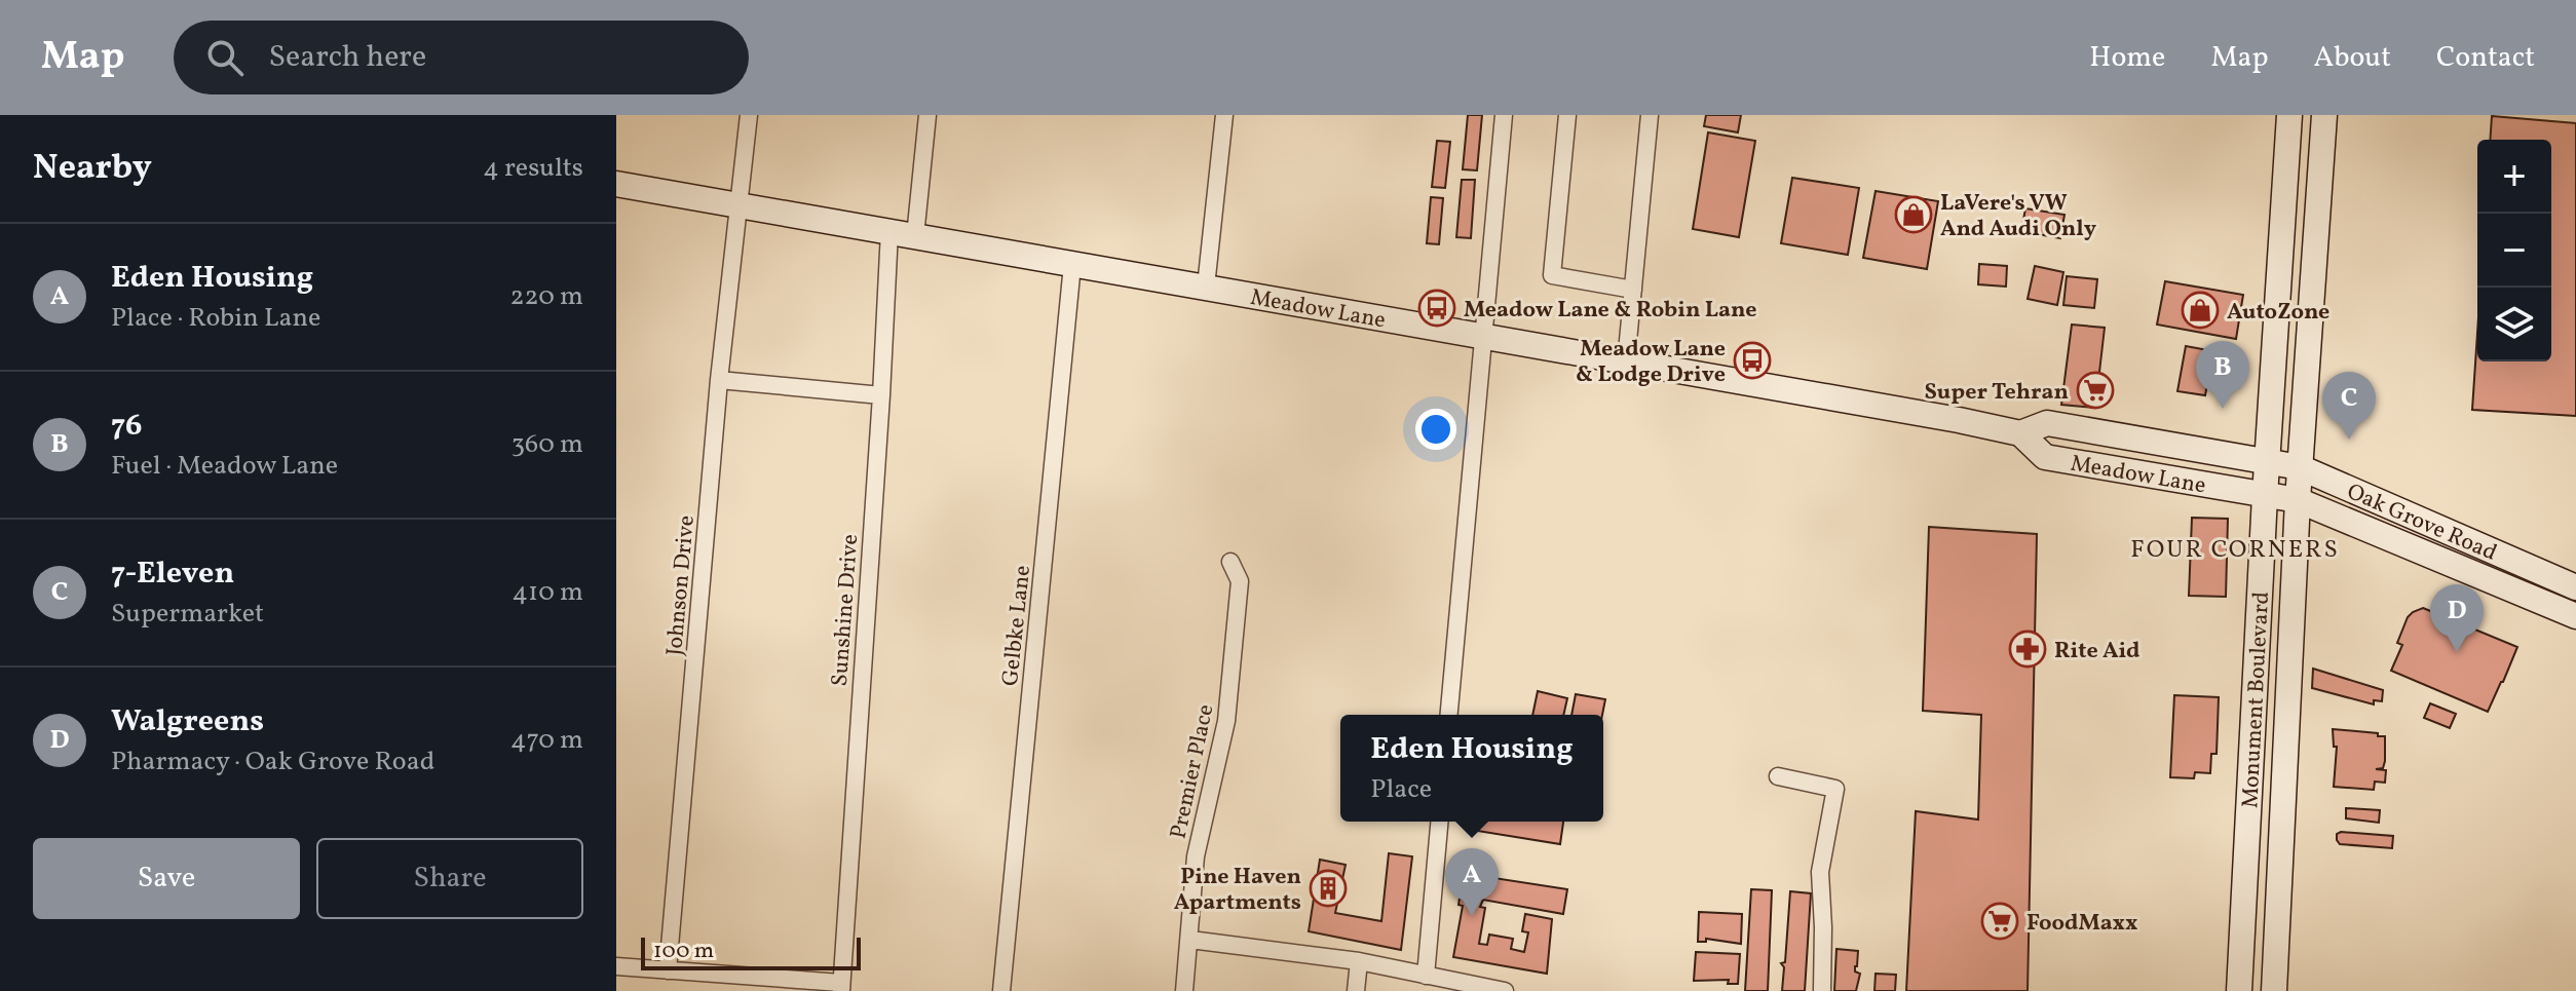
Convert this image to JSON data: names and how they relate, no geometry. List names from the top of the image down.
{
  "streets": {
    "main road": ["Meadow Lane", "Oak Grove Road", "Monument Boulevard"],
    "street": [
      "Johnson Drive",
      "Sunshine Drive",
      "Gelbke Lane",
      "Premier Place"
    ]
  },
  "crossings": [
    ["Meadow Lane", "Oak Grove Road"],
    ["Meadow Lane", "Johnson Drive"],
    ["Meadow Lane", "Sunshine Drive"],
    ["Meadow Lane", "Gelbke Lane"],
    ["Meadow Lane", "Monument Boulevard"],
    ["Oak Grove Road", "Monument Boulevard"]
  ],
  "districts": ["FOUR CORNERS"],
  "places": {
    "shop": ["LaVere's VW And Audi Only", "AutoZone"],
    "bus stop": ["Meadow Lane & Robin Lane", "Meadow Lane & Lodge Drive"],
    "supermarket": ["Super Tehran", "FoodMaxx"],
    "pharmacy": ["Rite Aid"],
    "building": ["Pine Haven Apartments"]
  },
  "scale_bar": "100 m",
  "page": {
    "header": "Map",
    "search": "Search here",
    "nav": [
      "Home",
      "Map",
      "About",
      "Contact"
    ],
    "heading": ["Nearby", "4 results"],
    "map_buttons": ["+", "−"],
    "list": [
      {
        "mark": "A",
        "name": "Eden Housing",
        "note": "Place · Robin Lane",
        "value": "220 m"
      },
      {
        "mark": "B",
        "name": "76",
        "note": "Fuel · Meadow Lane",
        "value": "360 m"
      },
      {
        "mark": "C",
        "name": "7-Eleven",
        "note": "Supermarket",
        "value": "410 m"
      },
      {
        "mark": "D",
        "name": "Walgreens",
        "note": "Pharmacy · Oak Grove Road",
        "value": "470 m"
      }
    ],
    "pins": [
      "B",
      "C",
      "D",
      "A"
    ],
    "popup": ["Eden Housing", "Place"],
    "buttons": ["Save", "Share"],
    "scale": "100 m"
  }
}
